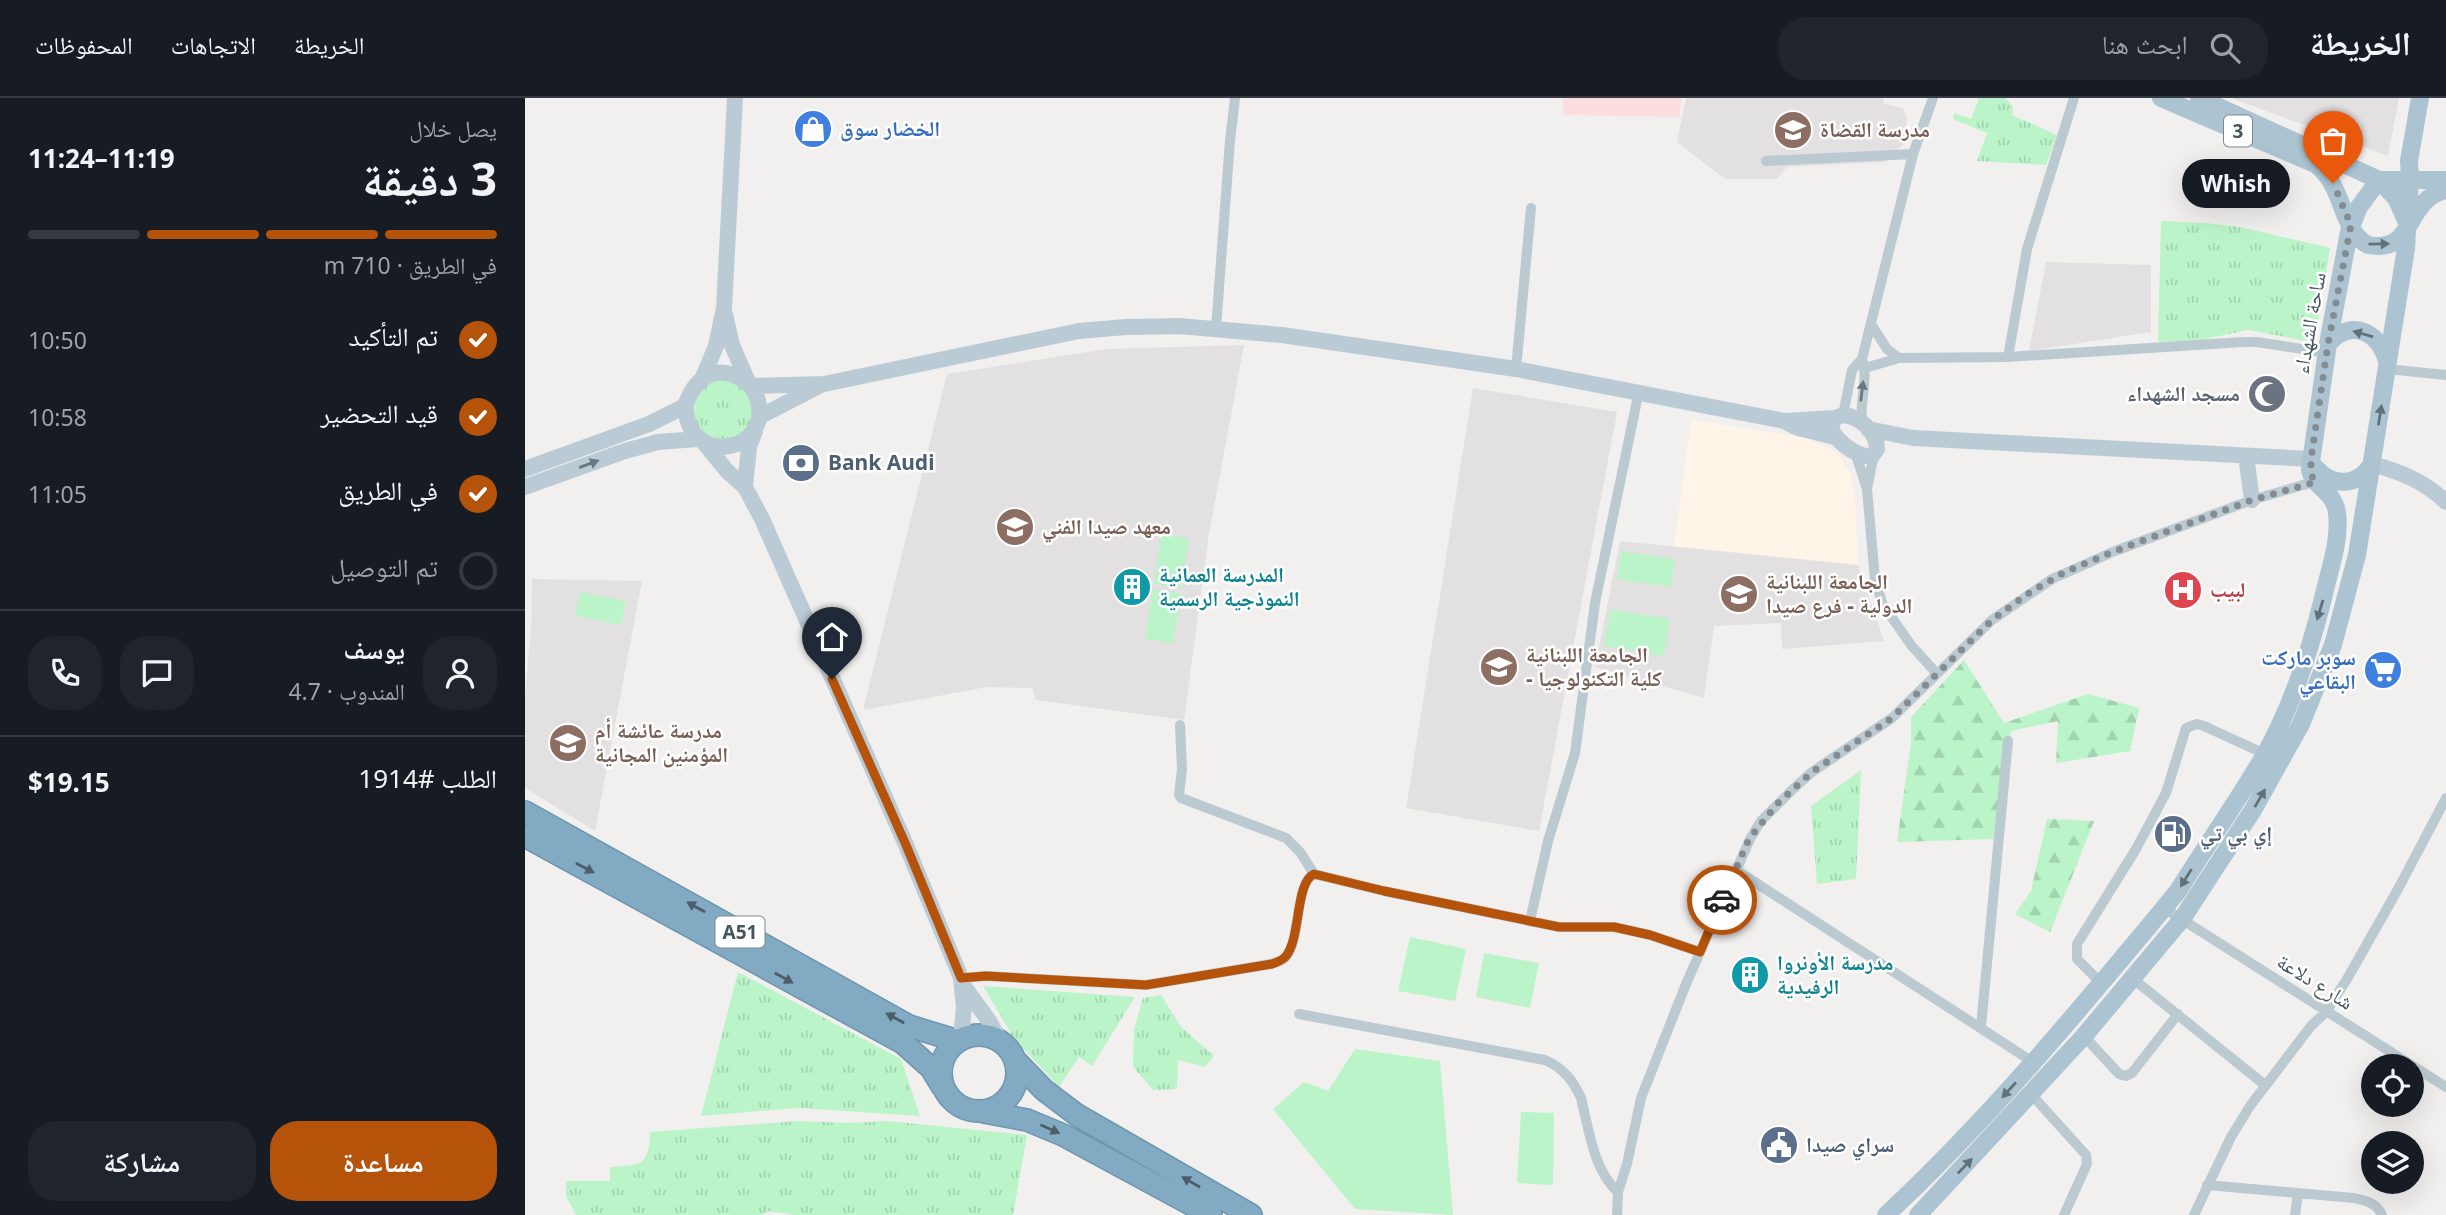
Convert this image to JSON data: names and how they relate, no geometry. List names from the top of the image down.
{
  "streets": {
    "highway": ["A51"],
    "main road": ["3", "ساحة الشهداء"],
    "street": ["شارع دلاعة"]
  },
  "crossings": [
    ["ساحة الشهداء", "شارع دلاعة"]
  ],
  "places": {
    "shop": ["الخضار سوق"],
    "school or university": [
      "مدرسة القضاة",
      "معهد صيدا الفني",
      "الجامعة اللبنانية الدولية - فرع صيدا",
      "الجامعة اللبنانية - كلية التكنولوجيا",
      "مدرسة عائشة أم المؤمنين المجانية"
    ],
    "other": ["Whish"],
    "mosque": ["مسجد الشهداء"],
    "bank": ["Bank Audi"],
    "building": ["المدرسة العمانية النموذجية الرسمية", "مدرسة الأونروا الرفيدية"],
    "hospital": ["لبيب"],
    "supermarket": ["سوبر ماركت البقاعي"],
    "fuel station": ["إي بي تي"],
    "public building": ["سراي صيدا"]
  },
  "page": {
    "header": "الخريطة",
    "search": "ابحث هنا",
    "nav": ["الخريطة", "الاتجاهات", "المحفوظات"],
    "heading": ["3 دقيقة", "يصل خلال", "11:19–11:24"],
    "panel": [
      "يوسف",
      "المندوب · 4.7",
      "الطلب #1914",
      "$19.15"
    ],
    "bubble": "Whish",
    "bar": "في الطريق · 710 m",
    "list": [
      ["تم التأكيد", "10:50"],
      ["قيد التحضير", "10:58"],
      ["في الطريق", "11:05"],
      "تم التوصيل"
    ],
    "buttons": ["مساعدة", "مشاركة"]
  }
}
